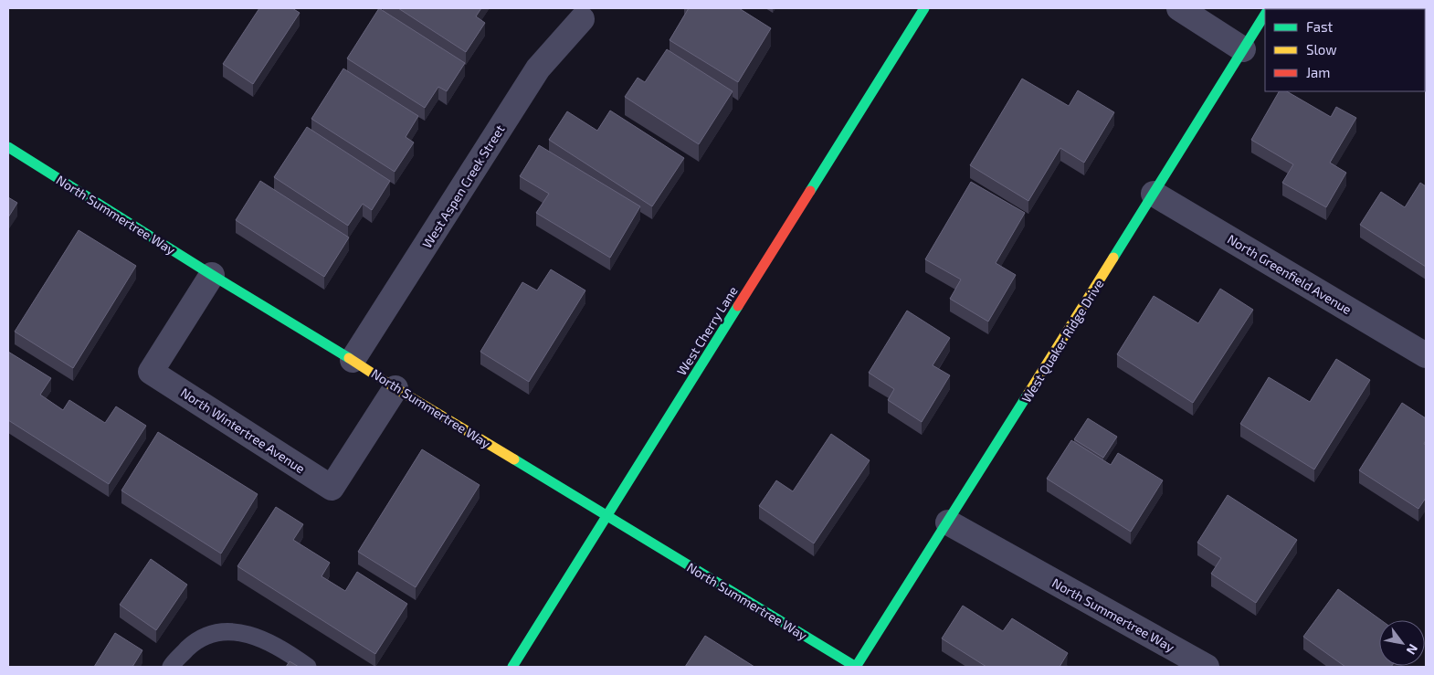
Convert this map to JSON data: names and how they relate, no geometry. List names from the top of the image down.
{
  "streets": {
    "street": [
      "West Aspen Creek Street",
      "North Summertree Way",
      "North Greenfield Avenue",
      "West Cherry Lane",
      "West Quaker Ridge Drive",
      "North Wintertree Avenue"
    ]
  },
  "crossings": [
    ["West Aspen Creek Street", "North Summertree Way"],
    ["North Summertree Way", "West Cherry Lane"],
    ["North Summertree Way", "West Quaker Ridge Drive"],
    ["North Summertree Way", "North Wintertree Avenue"],
    ["North Greenfield Avenue", "West Quaker Ridge Drive"]
  ],
  "legend": ["Fast", "Slow", "Jam"],
  "north": "bottom right"
}
